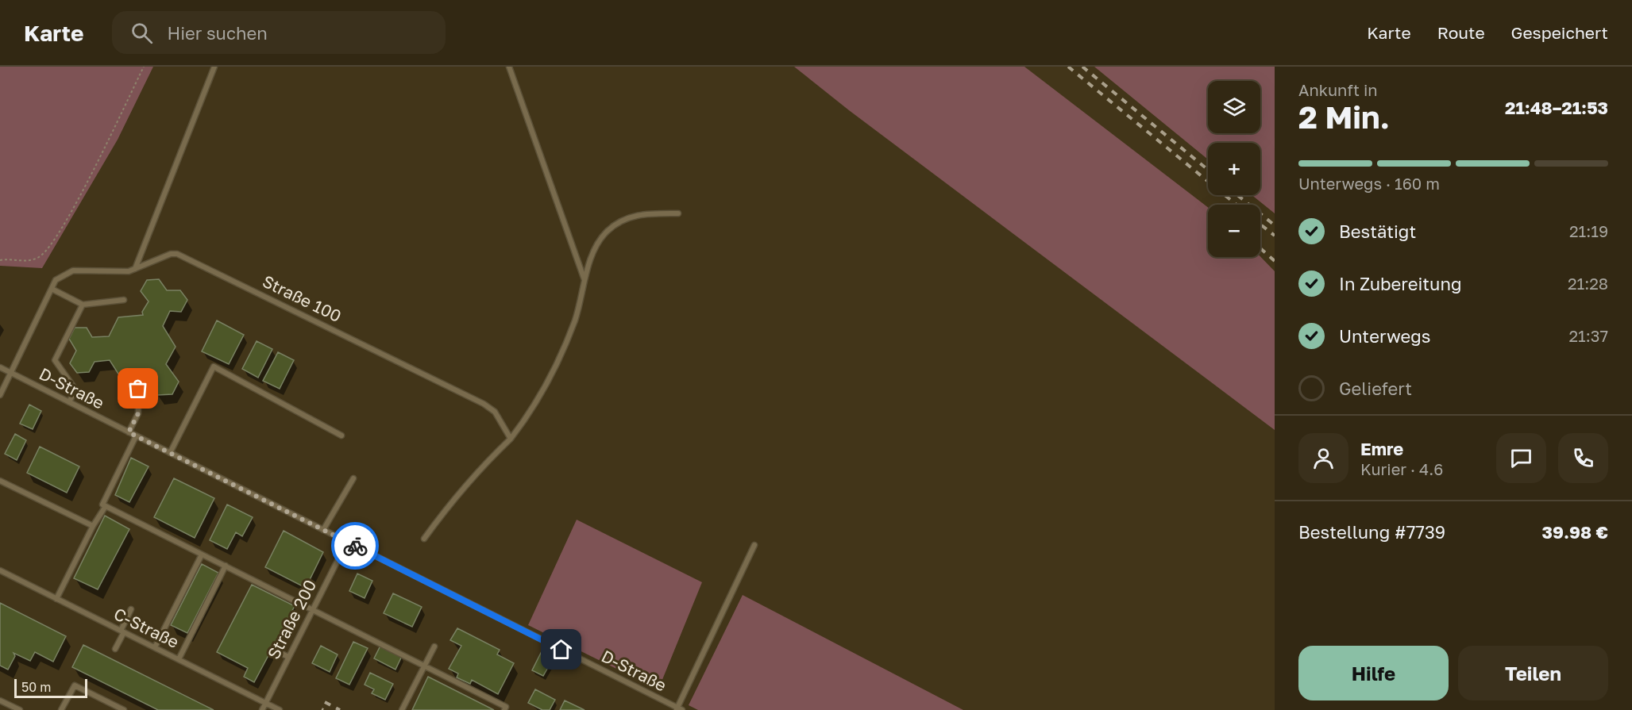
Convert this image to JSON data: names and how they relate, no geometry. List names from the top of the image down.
{
  "streets": {
    "lane": [
      "Straße 100",
      "D-Straße",
      "Straße 200",
      "C-Straße"
    ]
  },
  "crossings": [
    ["Straße 100", "D-Straße"],
    ["D-Straße", "Straße 200"],
    ["Straße 200", "C-Straße"]
  ],
  "scale_bar": "50 m",
  "page": {
    "header": "Karte",
    "search": "Hier suchen",
    "nav": ["Karte", "Route", "Gespeichert"],
    "heading": ["2 Min.", "Ankunft in", "21:48–21:53"],
    "panel": [
      "Emre",
      "Kurier · 4.6",
      "Bestellung #7739",
      "39.98 €"
    ],
    "map_buttons": ["+", "−"],
    "bar": "Unterwegs · 160 m",
    "list": [
      ["Bestätigt", "21:19"],
      ["In Zubereitung", "21:28"],
      ["Unterwegs", "21:37"],
      "Geliefert"
    ],
    "buttons": ["Hilfe", "Teilen"],
    "scale": "50 m"
  }
}
